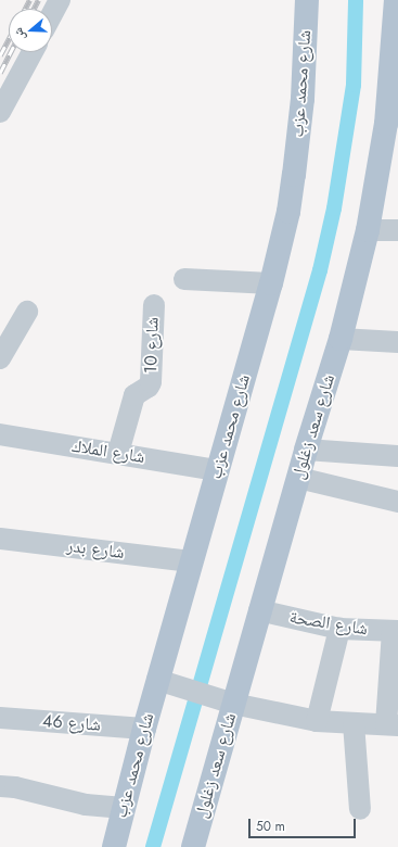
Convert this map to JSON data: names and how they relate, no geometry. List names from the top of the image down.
{
  "streets": {
    "main road": ["شارع محمد عزب", "شارع سعد زغلول"],
    "street": [
      "شارع 10",
      "شارع الملاك",
      "شارع بدر",
      "شارع الصحة",
      "شارع 46"
    ]
  },
  "crossings": [
    ["شارع محمد عزب", "شارع الملاك"],
    ["شارع محمد عزب", "شارع بدر"],
    ["شارع محمد عزب", "شارع 46"],
    ["شارع 10", "شارع الملاك"],
    ["شارع سعد زغلول", "شارع الصحة"]
  ],
  "scale_bar": "50 m",
  "north": "left"
}
